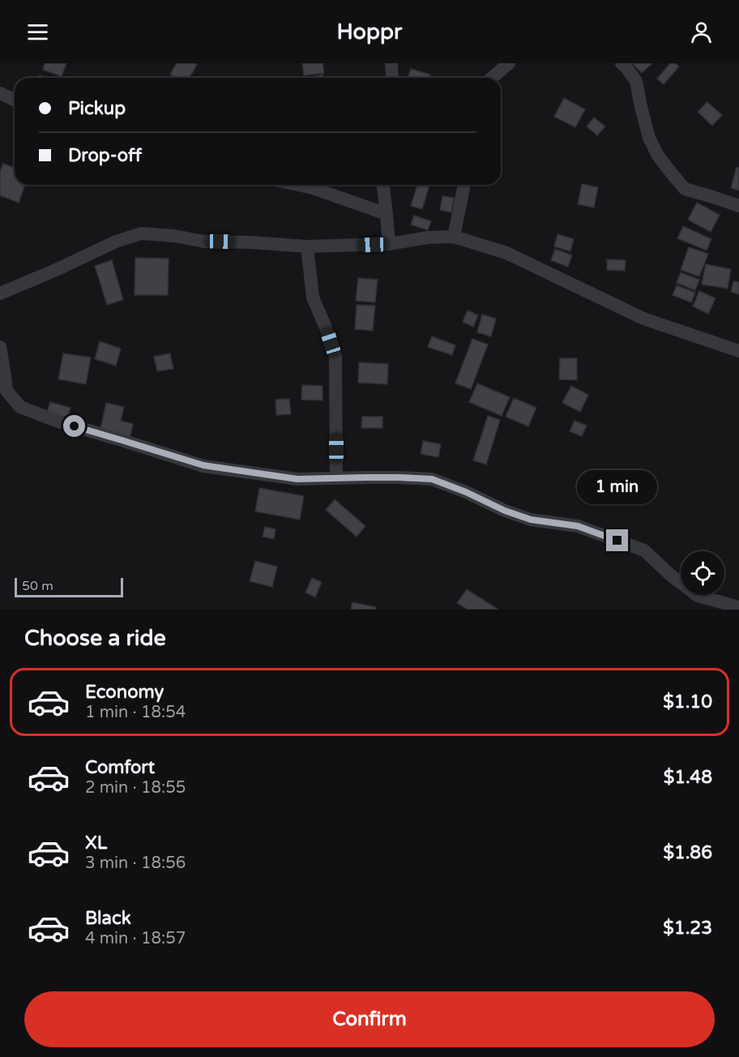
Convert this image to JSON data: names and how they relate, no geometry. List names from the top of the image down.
{
  "scale_bar": "50 m",
  "page": {
    "header": "Hoppr",
    "banner": ["Pickup", "Drop-off"],
    "bubble": "1 min",
    "scale": "50 m",
    "heading": "Choose a ride",
    "list": [
      {
        "name": "Economy",
        "note": "1 min · 18:54",
        "value": "$1.10"
      },
      {
        "name": "Comfort",
        "note": "2 min · 18:55",
        "value": "$1.48"
      },
      {
        "name": "XL",
        "note": "3 min · 18:56",
        "value": "$1.86"
      },
      {
        "name": "Black",
        "note": "4 min · 18:57",
        "value": "$1.23"
      }
    ],
    "buttons": "Confirm"
  }
}
